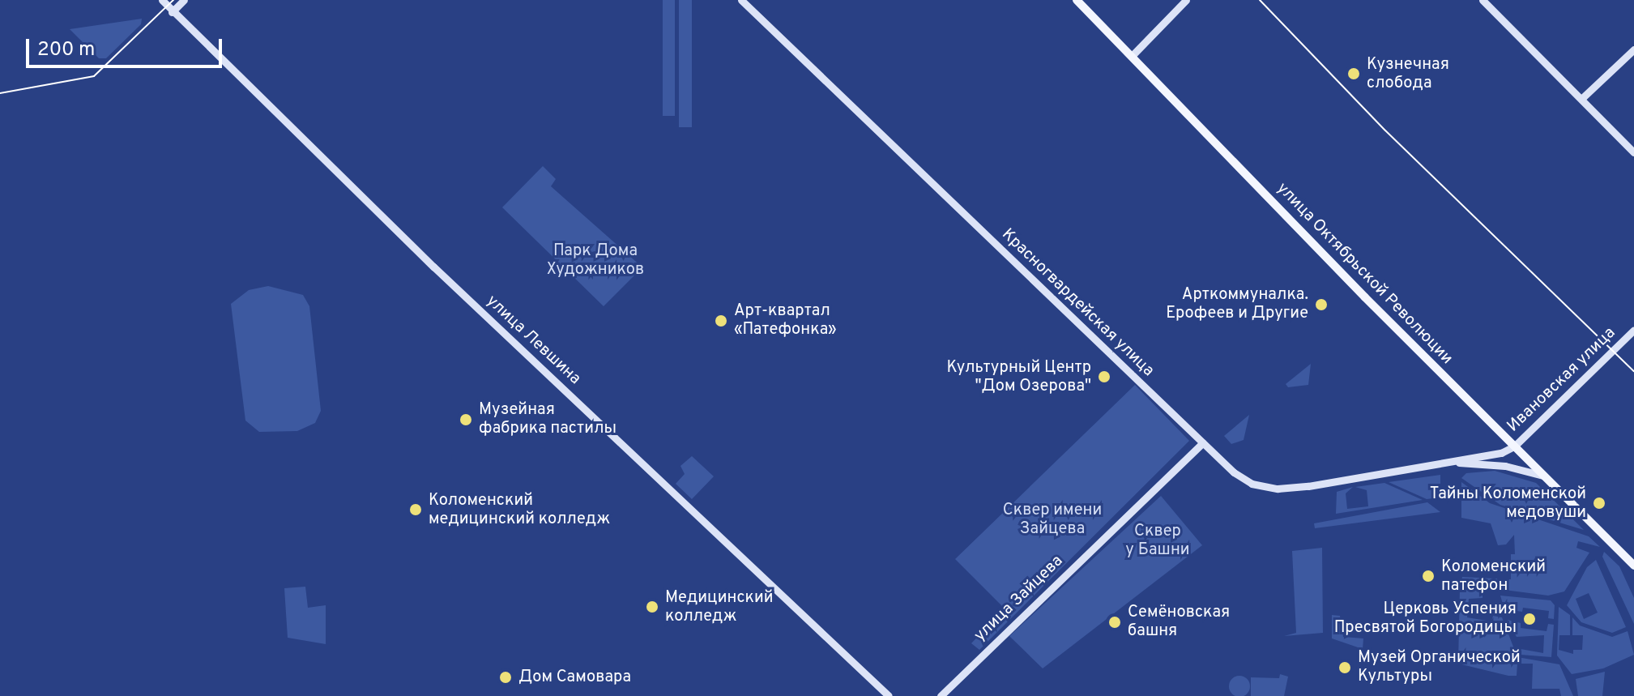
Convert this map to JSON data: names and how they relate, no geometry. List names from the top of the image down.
{
  "streets": {
    "main road": ["улица Октябрьской Революции"],
    "street": [
      "Красногвардейская улица",
      "улица Левшина",
      "Ивановская улица",
      "улица Зайцева"
    ]
  },
  "crossings": [
    ["улица Октябрьской Революции", "Ивановская улица"],
    ["Красногвардейская улица", "Ивановская улица"],
    ["Красногвардейская улица", "улица Зайцева"]
  ],
  "parks": ["Парк Дома Художников", "Сквер имени Зайцева", "Сквер у Башни"],
  "places": [
    "Кузнечная слобода",
    "Арткоммуналка. Ерофеев и Другие",
    "Арт-квартал «Патефонка»",
    "Культурный Центр \"Дом Озерова\"",
    "Музейная фабрика пастилы",
    "Тайны Коломенской медовуши",
    "Коломенский медицинский колледж",
    "Коломенский патефон",
    "Медицинский колледж",
    "Церковь Успения Пресвятой Богородицы",
    "Семёновская башня",
    "Музей Органической Культуры",
    "Дом Самовара"
  ],
  "scale_bar": "200 m"
}
